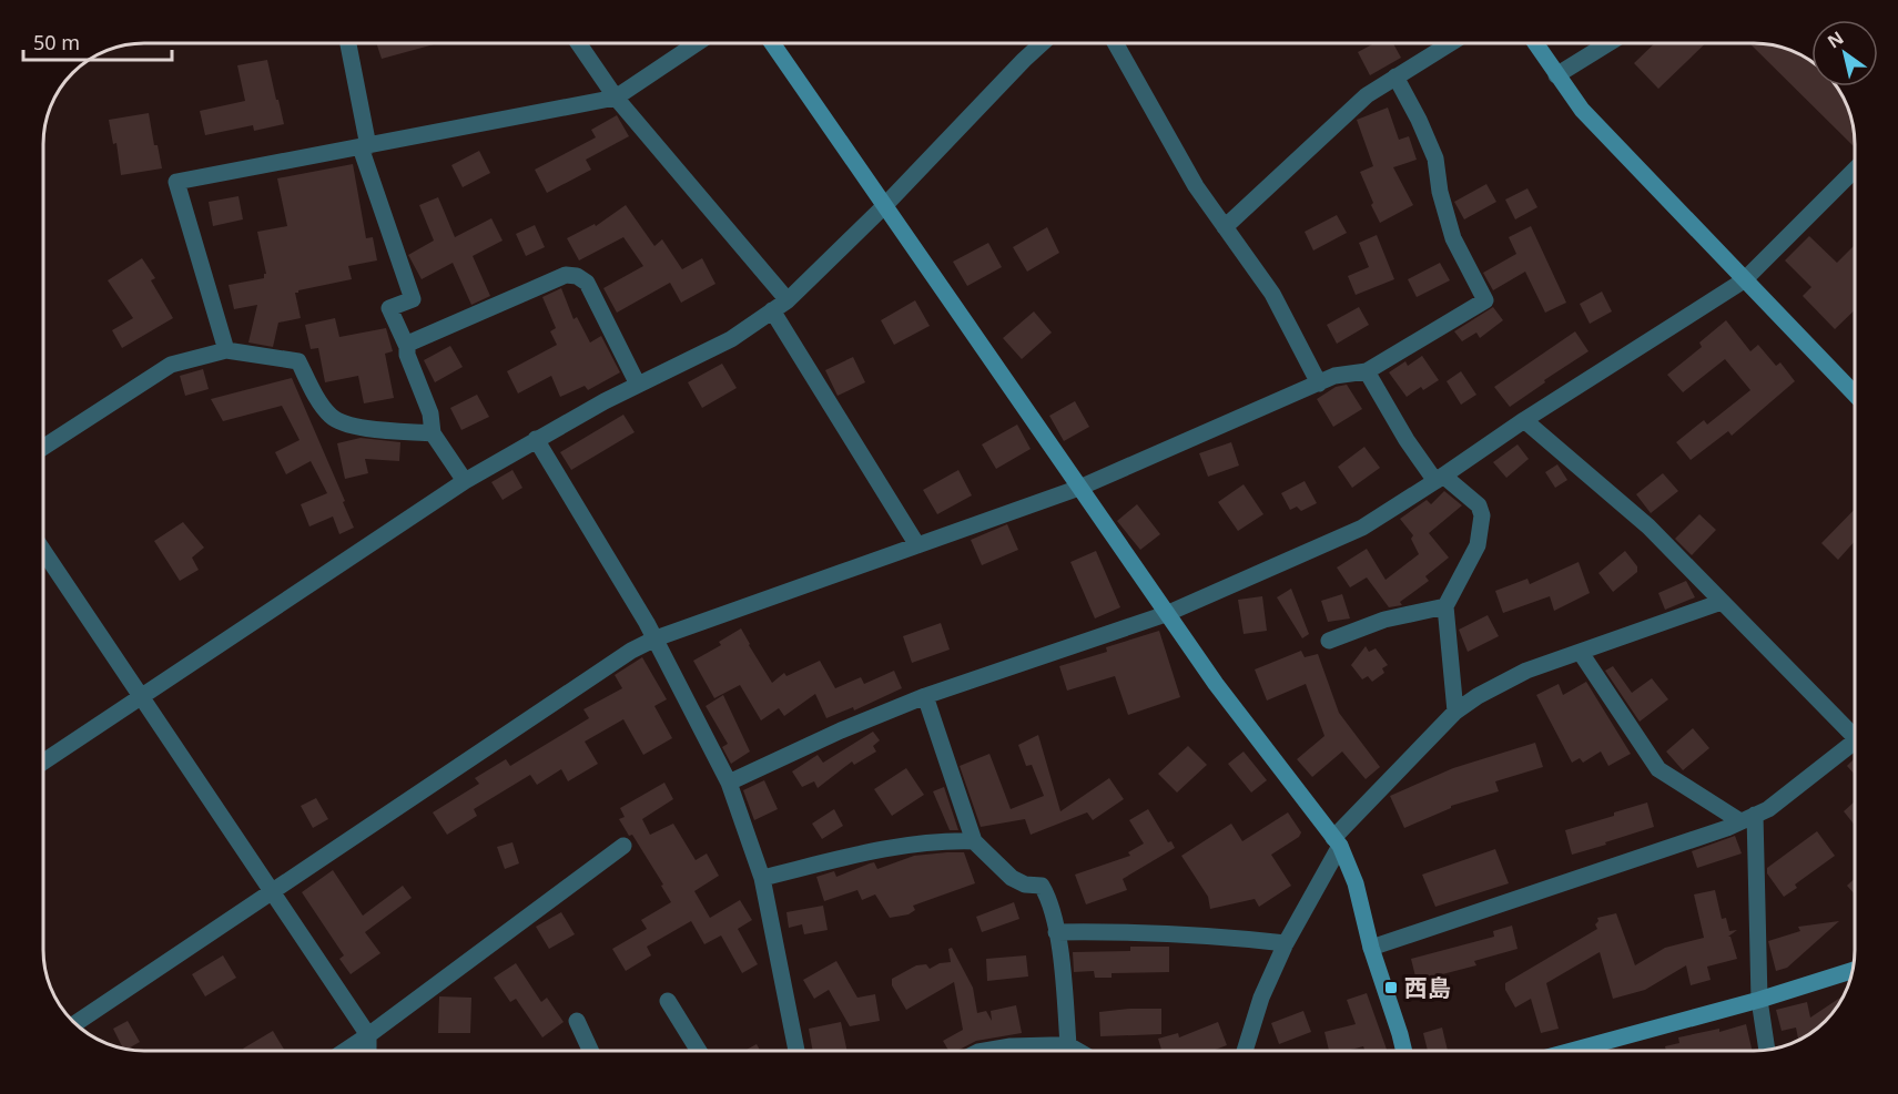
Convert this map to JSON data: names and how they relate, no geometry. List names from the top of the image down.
{
  "places": {
    "transit": ["西島"]
  },
  "scale_bar": "50 m",
  "north": "top left"
}
